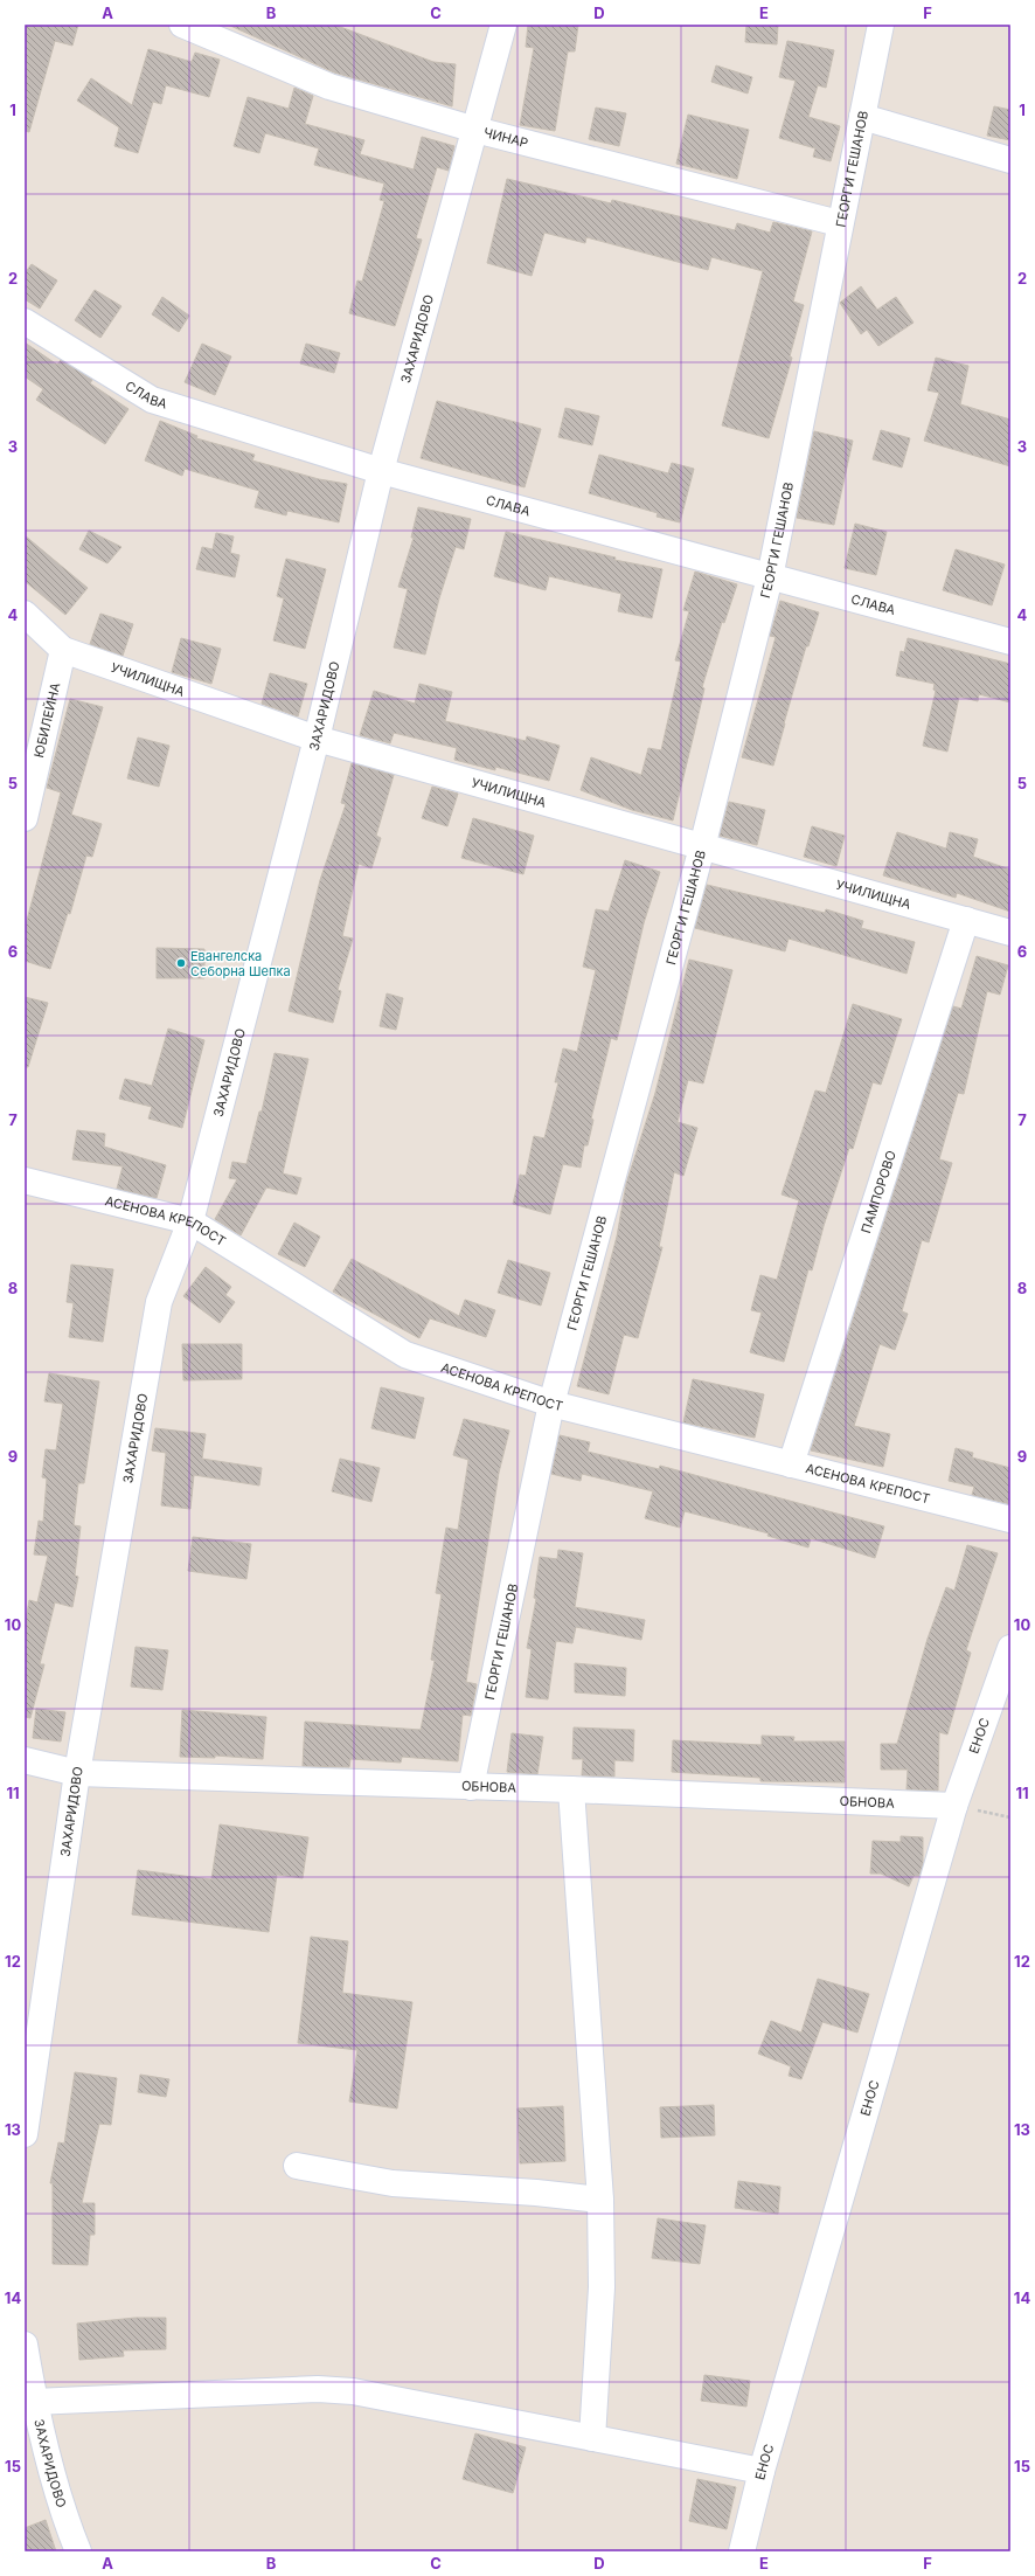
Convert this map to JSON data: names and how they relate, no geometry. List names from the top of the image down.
{
  "streets": {
    "street": [
      "ЧИНАР",
      "ГЕОРГИ ГЕШАНОВ",
      "ЗАХАРИДОВО",
      "СЛАВА",
      "УЧИЛИЩНА",
      "ЮБИЛЕЙНА",
      "ПАМПОРОВО",
      "АСЕНОВА КРЕПОСТ",
      "ЕНОС",
      "ОБНОВА"
    ]
  },
  "crossings": [
    ["ЧИНАР", "ГЕОРГИ ГЕШАНОВ"],
    ["ЧИНАР", "ЗАХАРИДОВО"],
    ["ГЕОРГИ ГЕШАНОВ", "СЛАВА"],
    ["ГЕОРГИ ГЕШАНОВ", "УЧИЛИЩНА"],
    ["ГЕОРГИ ГЕШАНОВ", "АСЕНОВА КРЕПОСТ"],
    ["ГЕОРГИ ГЕШАНОВ", "ОБНОВА"],
    ["ЗАХАРИДОВО", "СЛАВА"],
    ["ЗАХАРИДОВО", "УЧИЛИЩНА"],
    ["ЗАХАРИДОВО", "АСЕНОВА КРЕПОСТ"],
    ["ЗАХАРИДОВО", "ОБНОВА"],
    ["УЧИЛИЩНА", "ЮБИЛЕЙНА"],
    ["УЧИЛИЩНА", "ПАМПОРОВО"],
    ["ПАМПОРОВО", "АСЕНОВА КРЕПОСТ"],
    ["ЕНОС", "ОБНОВА"]
  ],
  "places": ["Евангелска Себорна Шепка"],
  "grid": {
    "columns": [
      "A",
      "B",
      "C",
      "D",
      "E",
      "F"
    ],
    "rows": [
      "1",
      "2",
      "3",
      "4",
      "5",
      "6",
      "7",
      "8",
      "9",
      "10",
      "11",
      "12",
      "13",
      "14",
      "15"
    ]
  }
}
